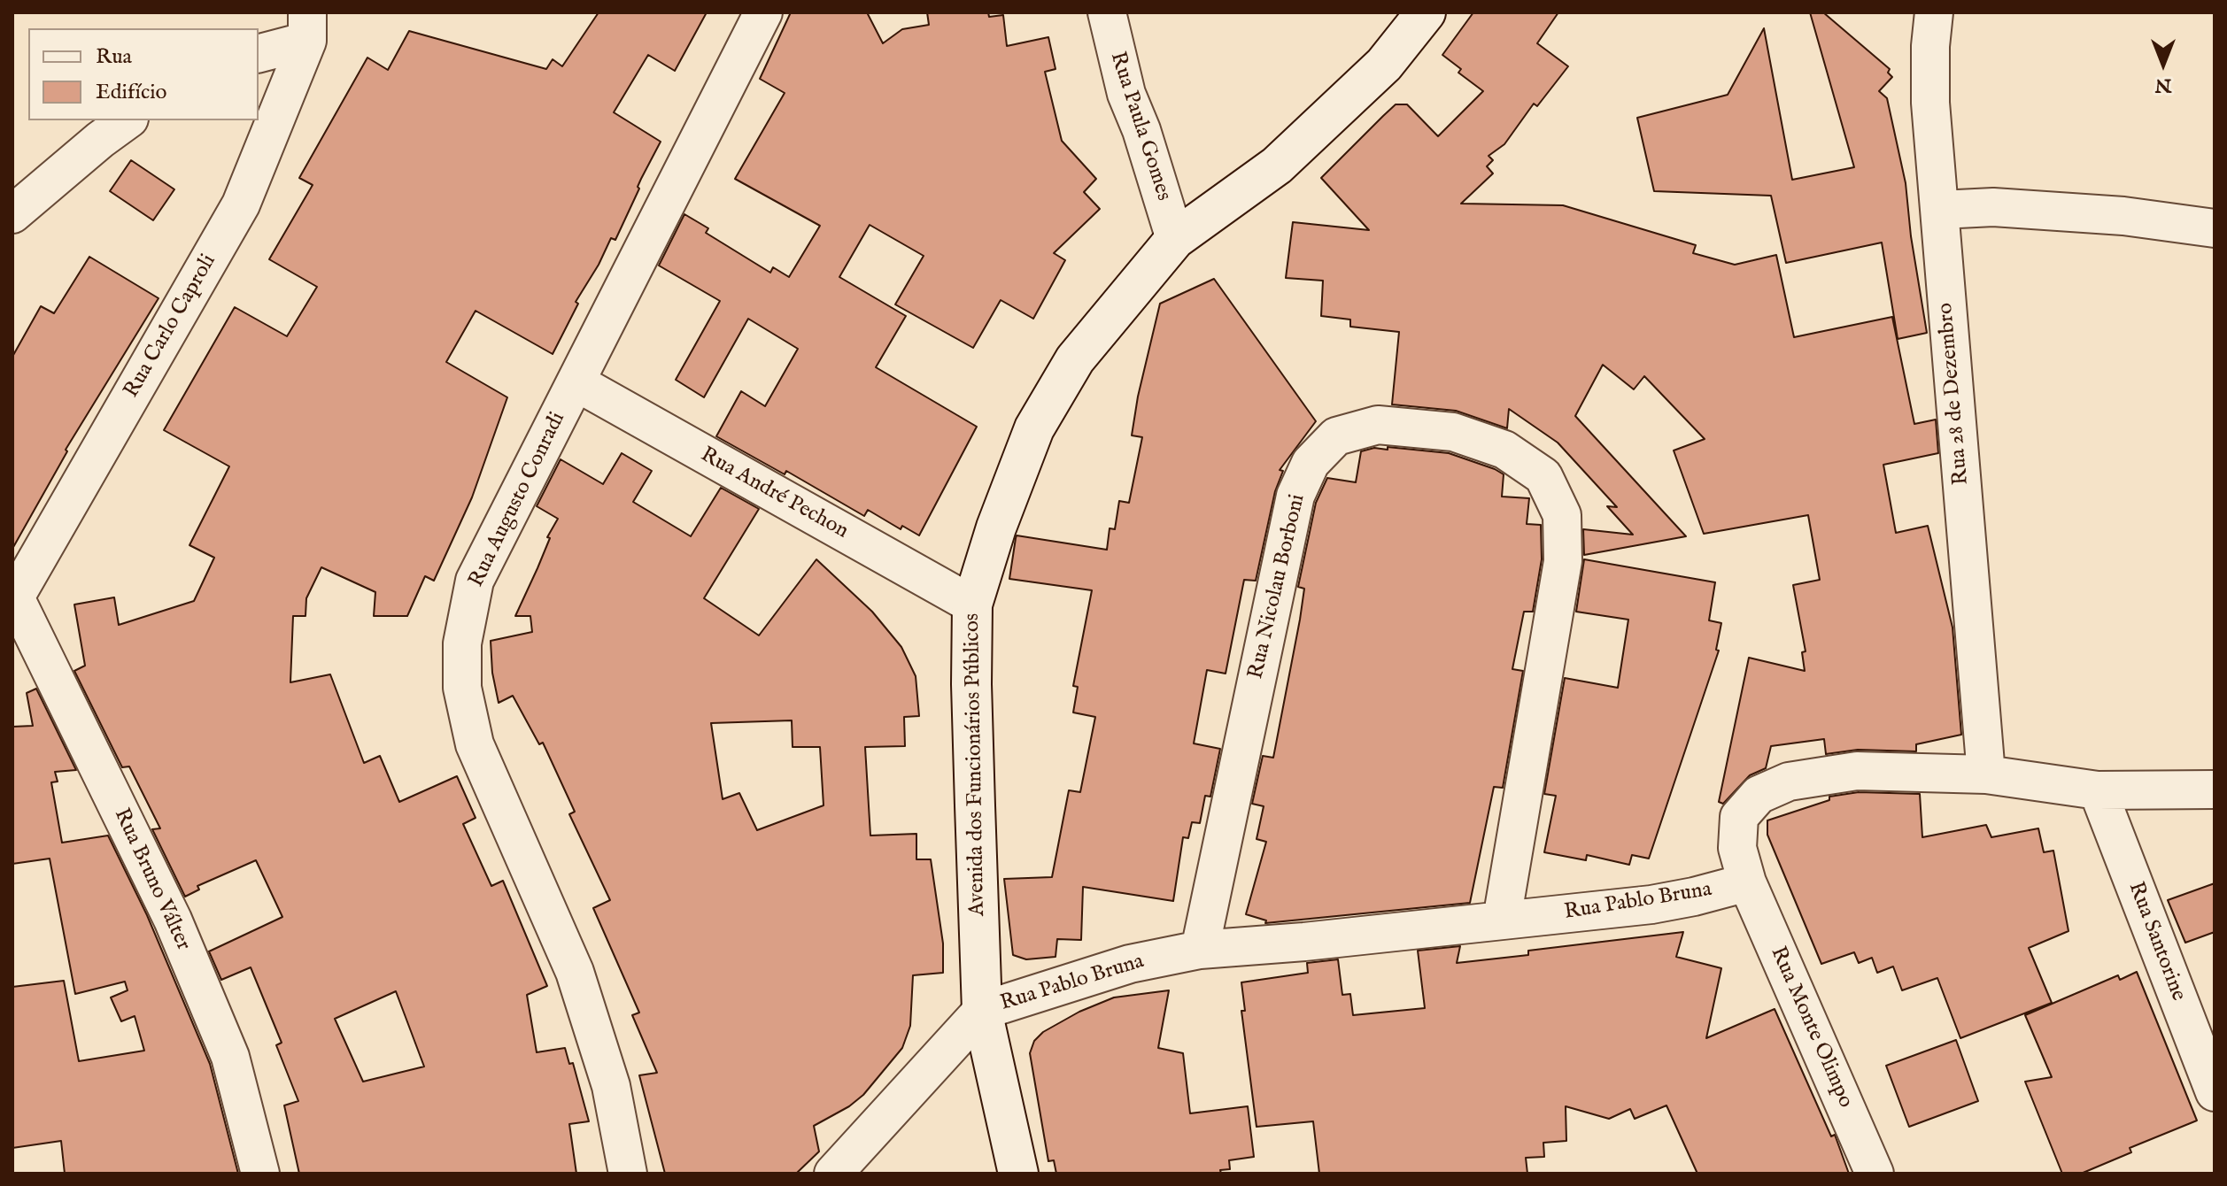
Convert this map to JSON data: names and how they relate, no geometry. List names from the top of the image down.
{
  "streets": {
    "street": [
      "Rua Paula Gomes",
      "Rua Carlo Caproli",
      "Rua 28 de Dezembro",
      "Rua André Pechon",
      "Rua Augusto Conradi",
      "Rua Nicolau Borboni",
      "Avenida dos Funcionários Públicos",
      "Rua Bruno Válter",
      "Rua Pablo Bruna",
      "Rua Santorine",
      "Rua Monte Olimpo"
    ]
  },
  "crossings": [
    ["Rua Paula Gomes", "Avenida dos Funcionários Públicos"],
    ["Rua Carlo Caproli", "Rua Bruno Válter"],
    ["Rua André Pechon", "Rua Augusto Conradi"],
    ["Rua André Pechon", "Avenida dos Funcionários Públicos"],
    ["Rua Nicolau Borboni", "Rua Pablo Bruna"],
    ["Avenida dos Funcionários Públicos", "Rua Pablo Bruna"],
    ["Rua Pablo Bruna", "Rua Monte Olimpo"]
  ],
  "legend": ["Rua", "Edifício"],
  "north": "bottom"
}
